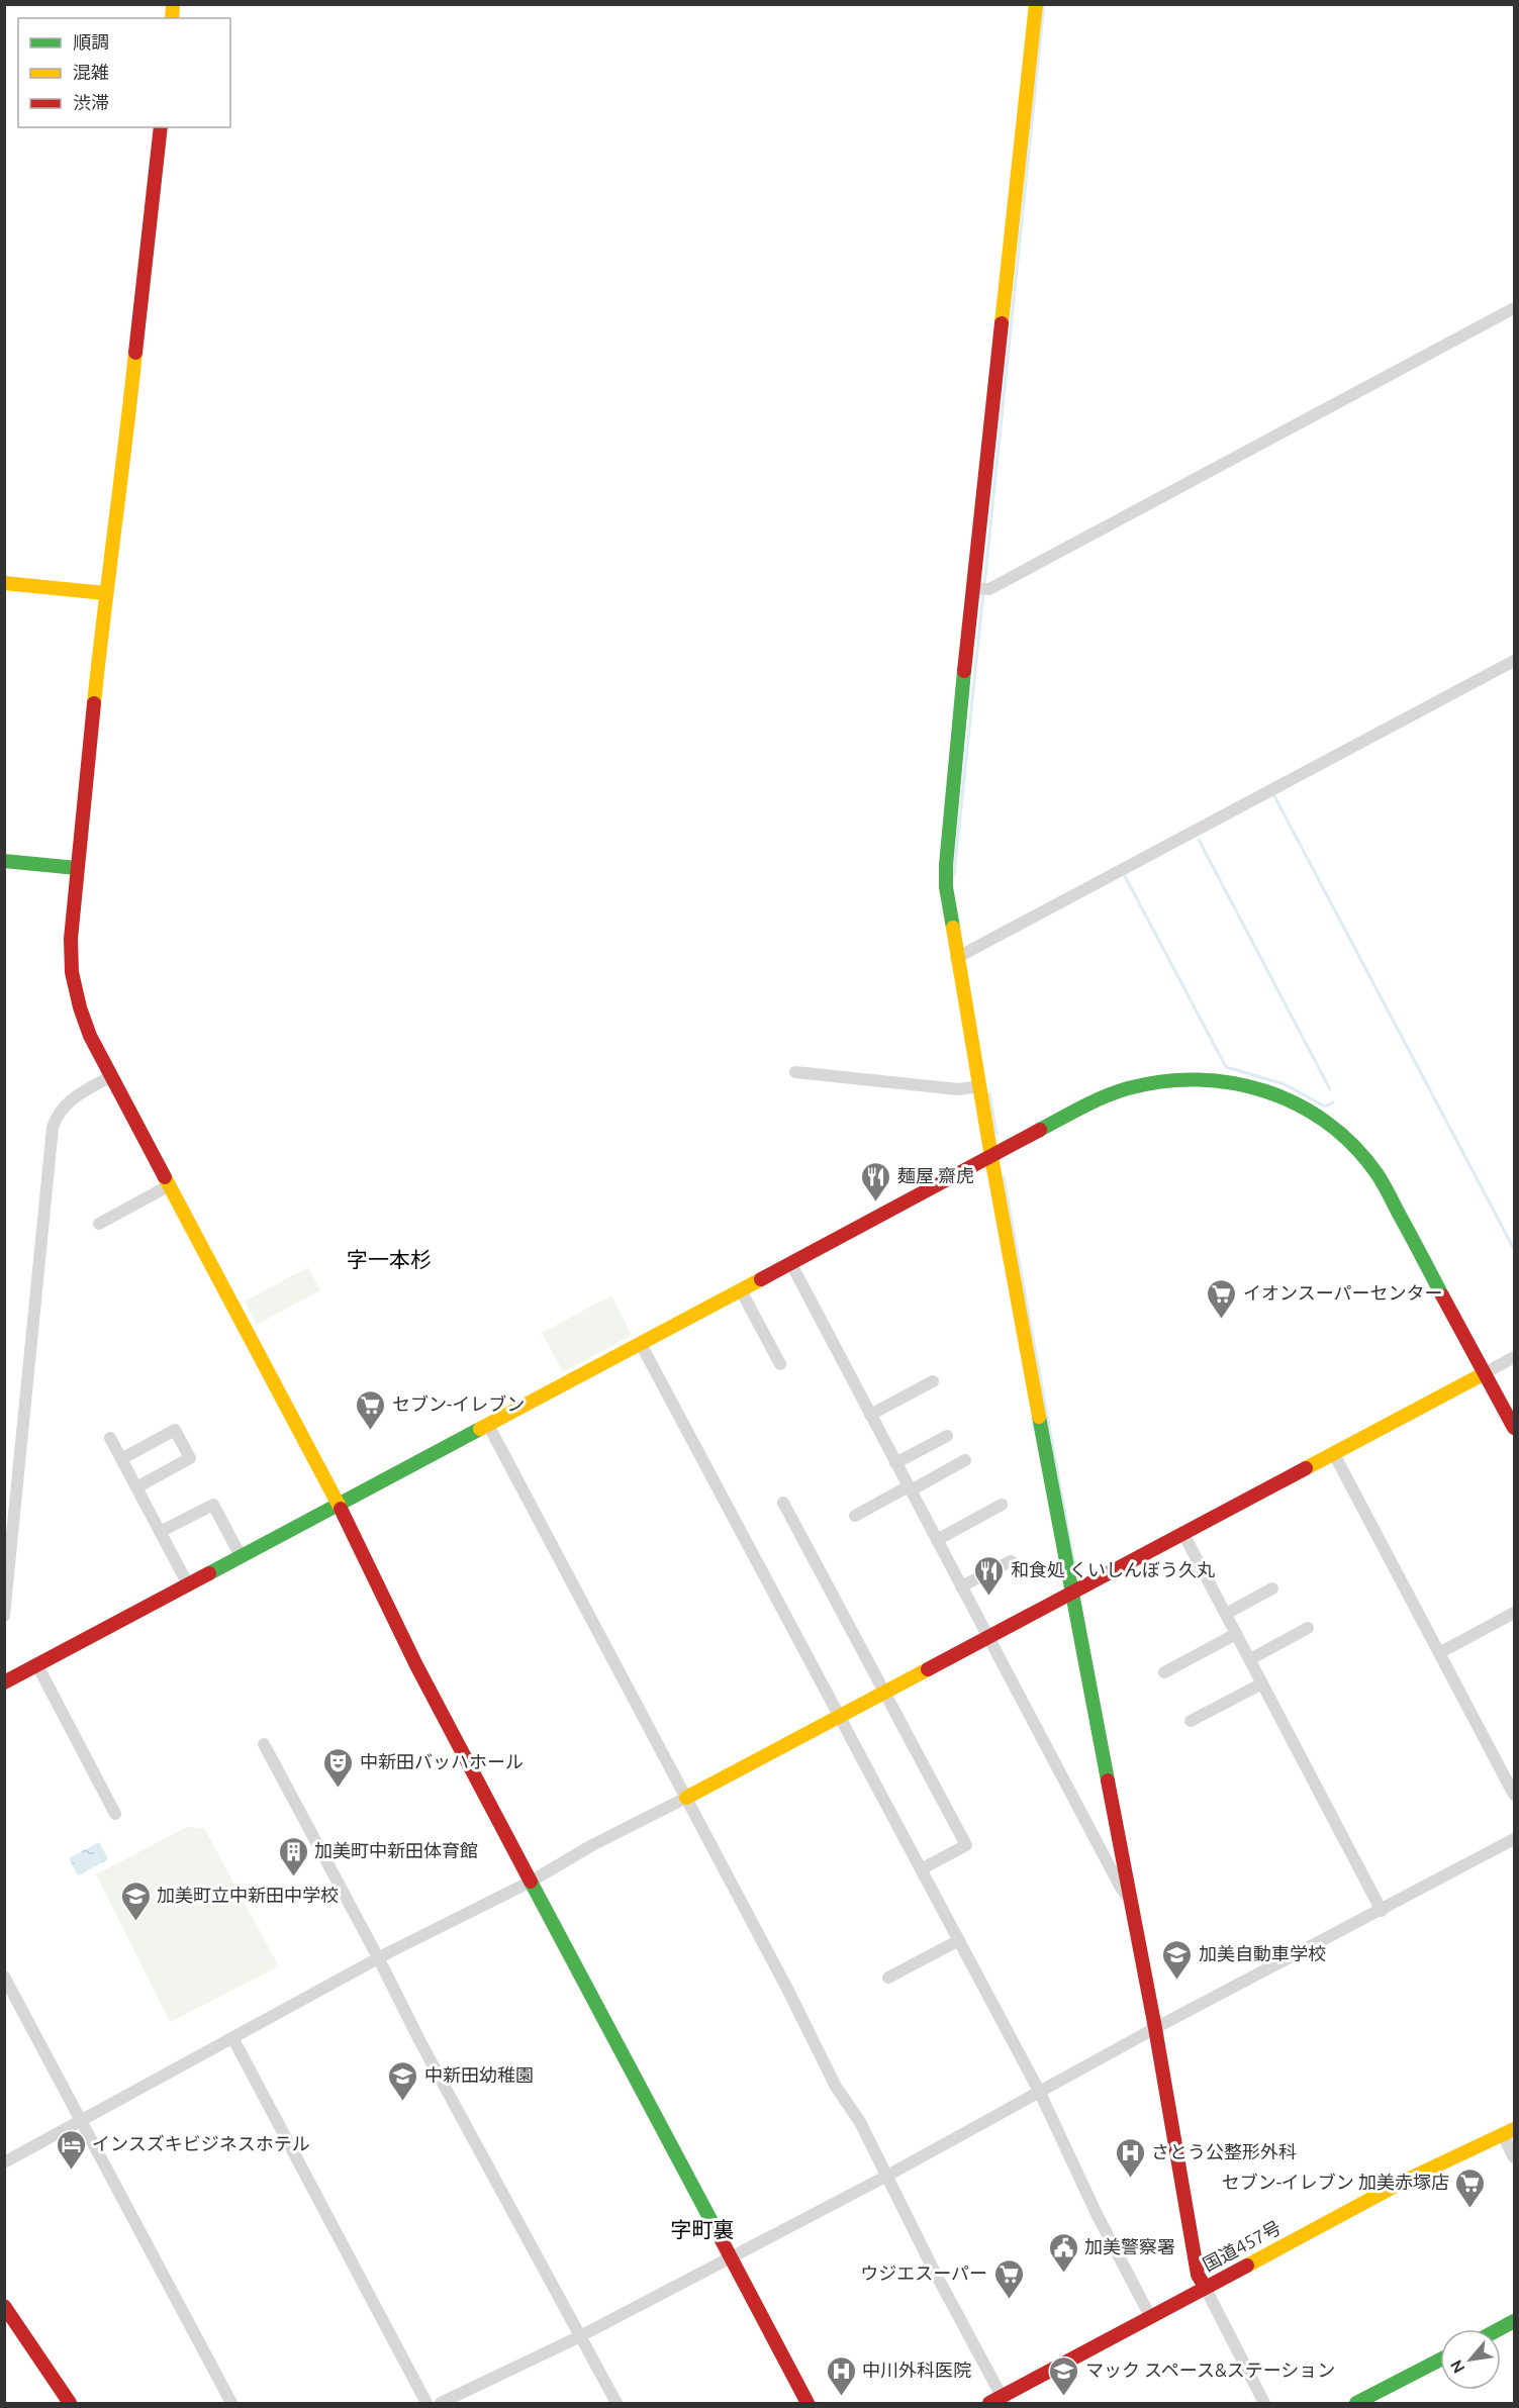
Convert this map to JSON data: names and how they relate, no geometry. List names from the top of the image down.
{
  "streets": {
    "main road": ["国道457号"]
  },
  "districts": ["字一本杉", "字町裏"],
  "places": {
    "restaurant": ["麺屋 齋虎", "和食処 くいしんぼう久丸"],
    "supermarket": [
      "イオンスーパーセンター",
      "セブン-イレブン",
      "セブン-イレブン 加美赤塚店",
      "ウジエスーパー"
    ],
    "theatre": ["中新田バッハホール"],
    "building": ["加美町中新田体育館"],
    "school or university": [
      "加美町立中新田中学校",
      "加美自動車学校",
      "中新田幼稚園",
      "マック スペース&ステーション"
    ],
    "hotel": ["インスズキビジネスホテル"],
    "hospital": ["さとう公整形外科", "中川外科医院"],
    "public building": ["加美警察署"]
  },
  "legend": ["順調", "混雑", "渋滞"],
  "north": "bottom left"
}
